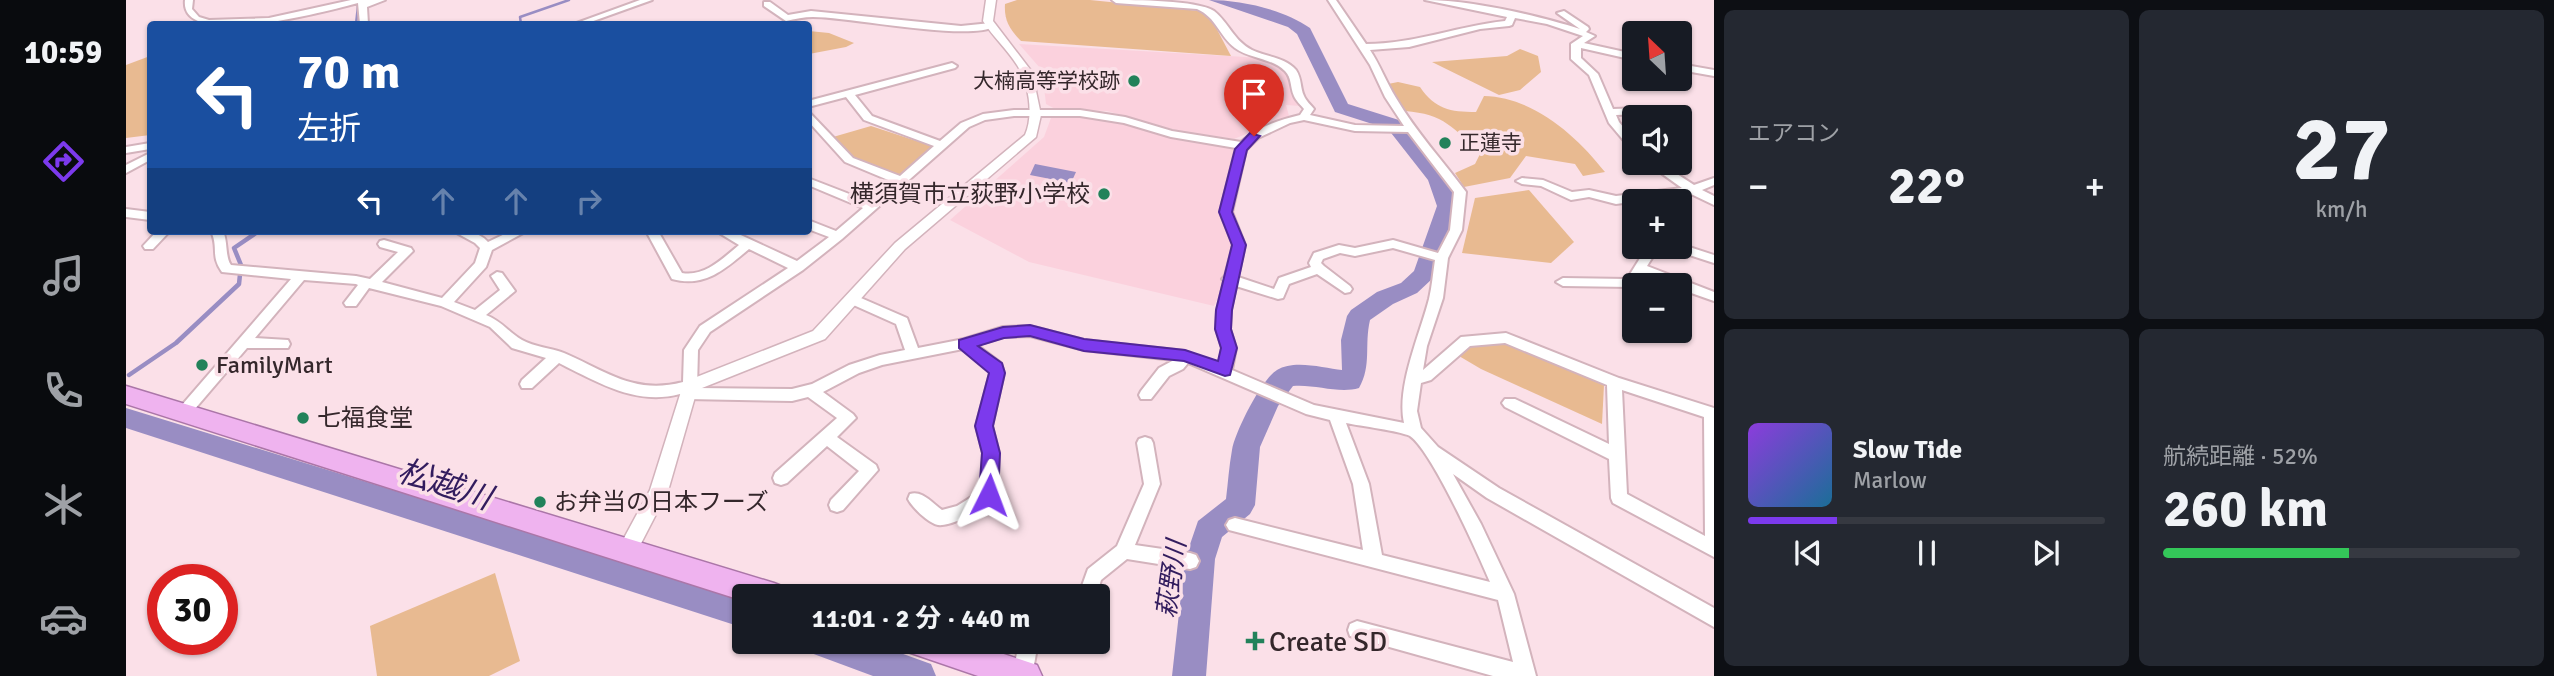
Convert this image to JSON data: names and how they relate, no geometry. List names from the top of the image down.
{
  "water": ["松越川", "萩野川"],
  "places": {
    "other": [
      "大楠高等学校跡",
      "正蓮寺",
      "横須賀市立荻野小学校",
      "FamilyMart",
      "七福食堂",
      "お弁当の日本フーズ"
    ],
    "health": ["Create SD"]
  },
  "north": "top left",
  "page": {
    "tabs": "10:59",
    "tile": [
      "エアコン",
      ["27", "km/h"],
      ["航続距離 · 52%", "260 km"]
    ],
    "map_buttons": ["+", "−"],
    "turn": ["70 m", "左折"],
    "heat": ["−", "22°", "+"],
    "song": ["Slow Tide", "Marlow"],
    "limit": "30",
    "trip": "11:01 · 2 分 · 440 m"
  }
}
